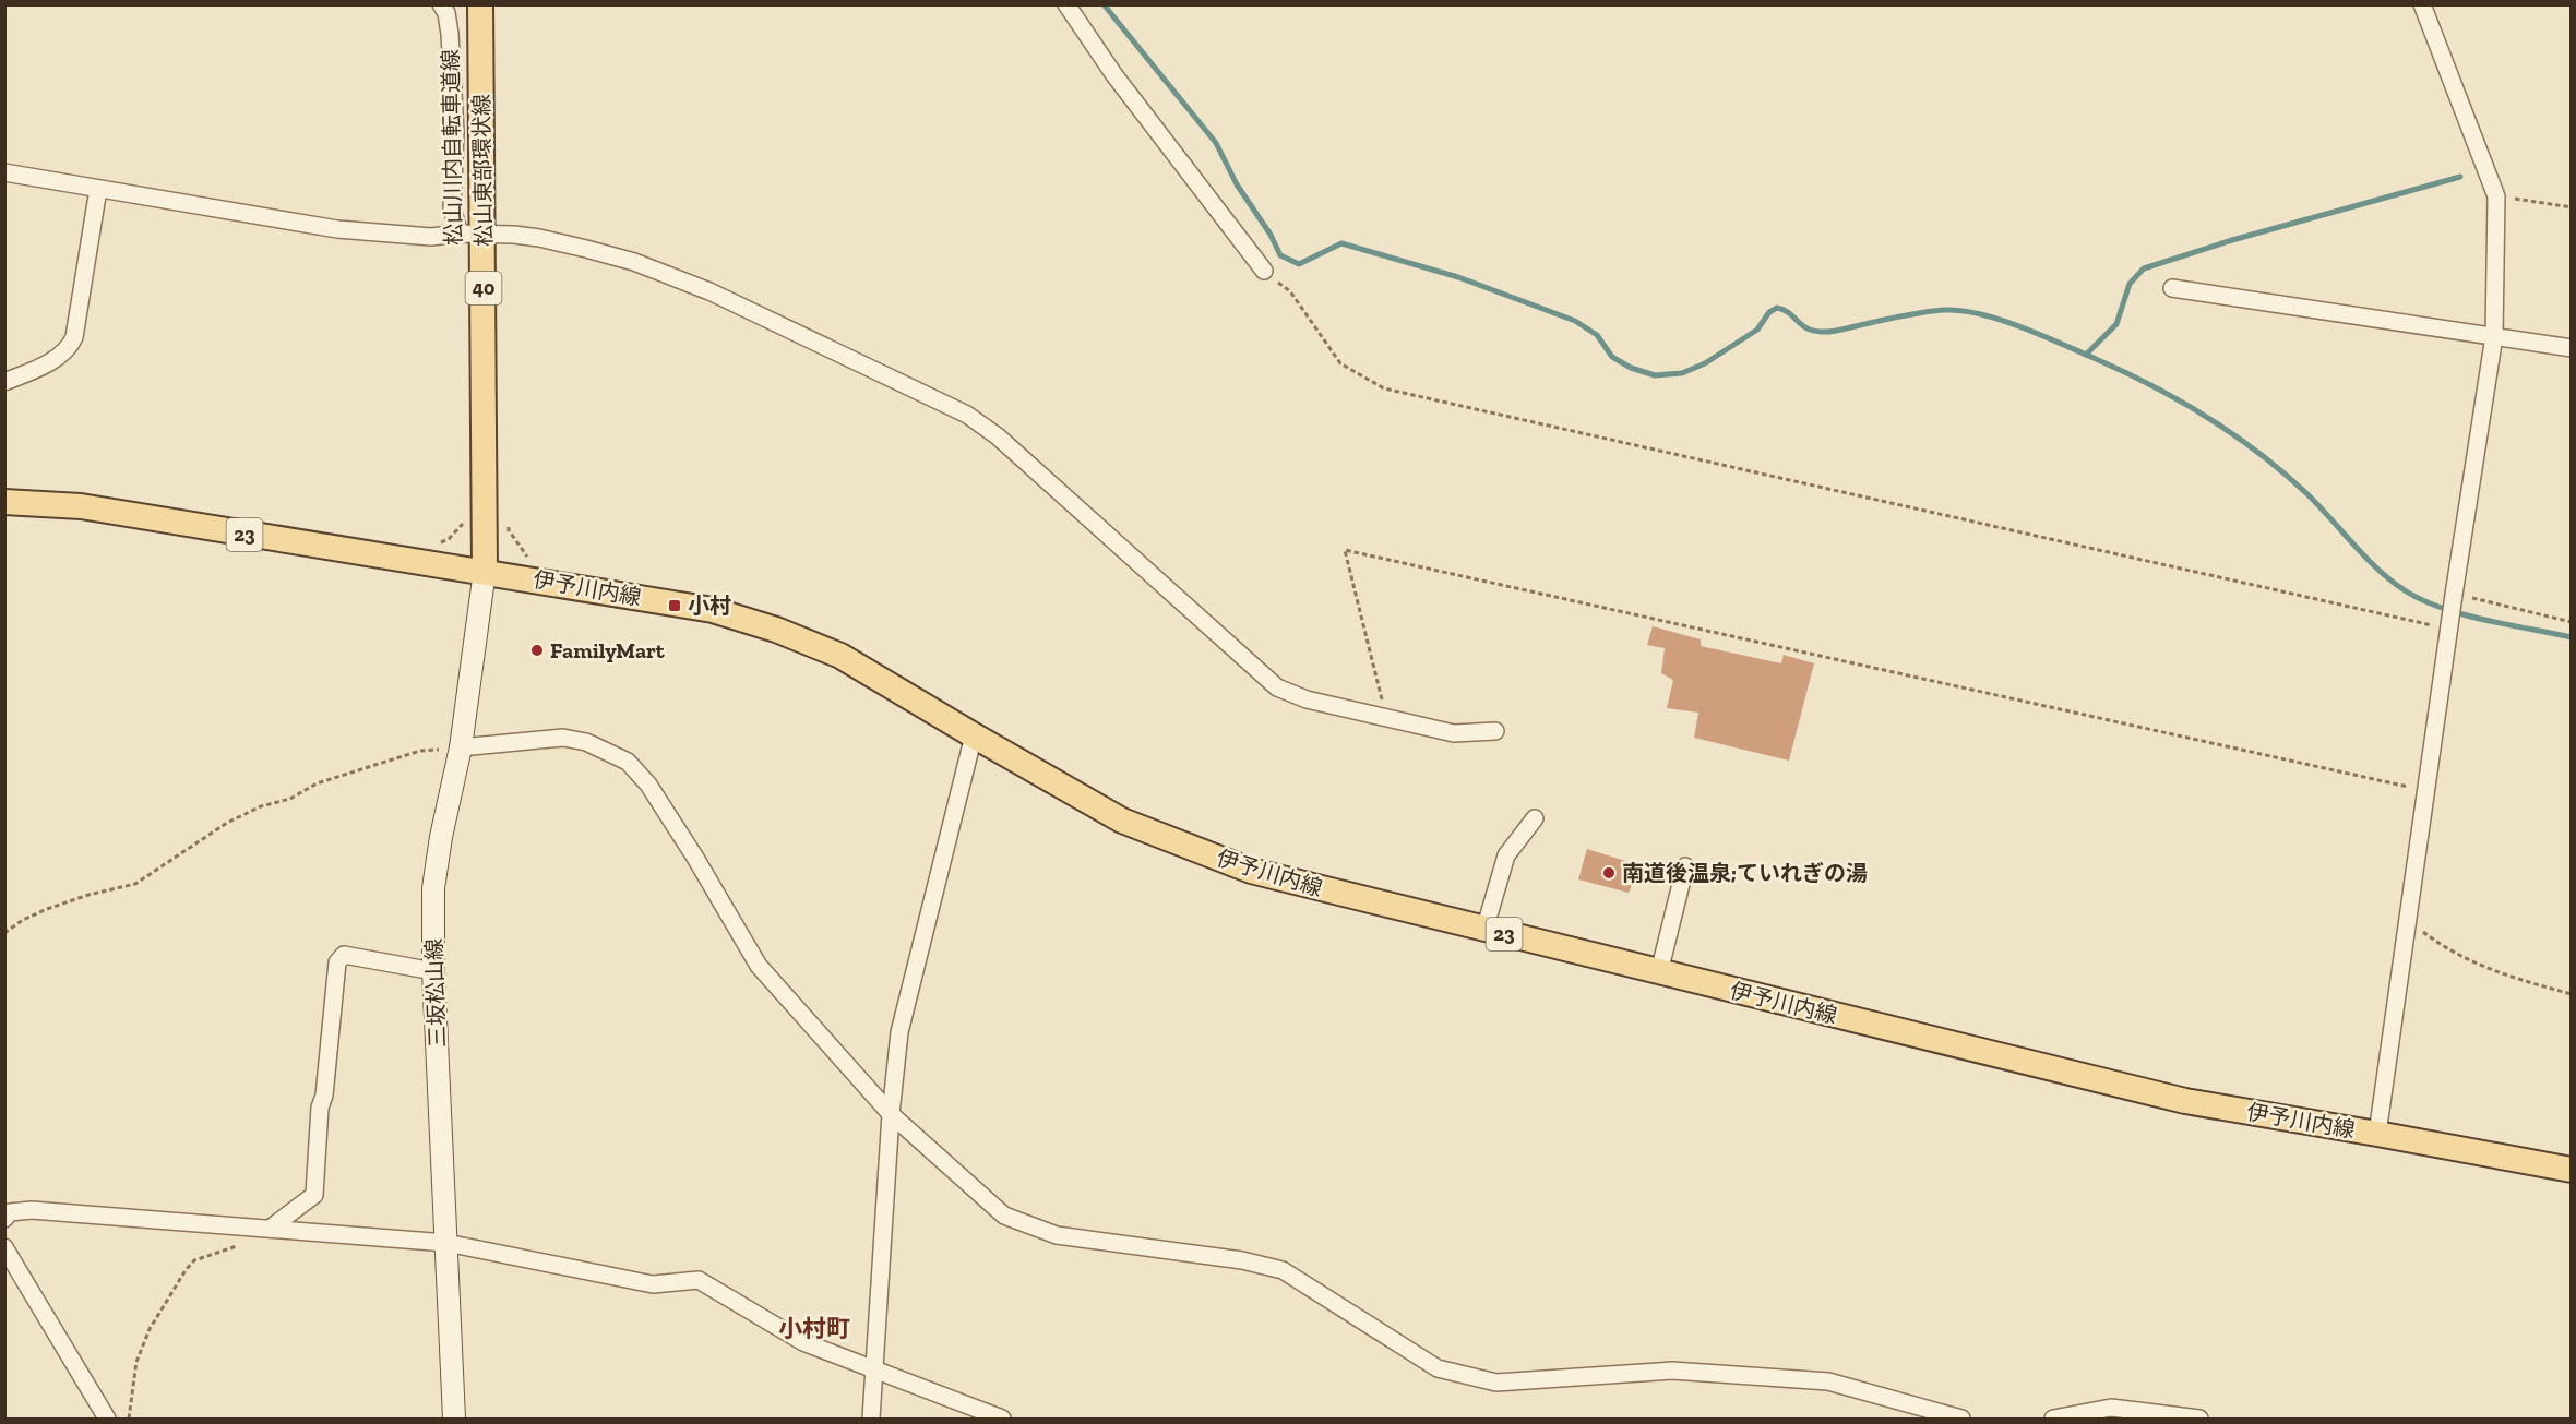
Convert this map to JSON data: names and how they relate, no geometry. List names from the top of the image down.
{
  "streets": {
    "main road": [
      "松山東部環状線",
      "40",
      "23",
      "伊予川内線",
      "三坂松山線"
    ]
  },
  "crossings": [
    ["松山東部環状線", "伊予川内線"],
    ["松山東部環状線", "三坂松山線"],
    ["伊予川内線", "三坂松山線"]
  ],
  "districts": ["小村町"],
  "places": {
    "transit": ["小村"],
    "other": ["FamilyMart", "南道後温泉;ていれぎの湯"]
  }
}
